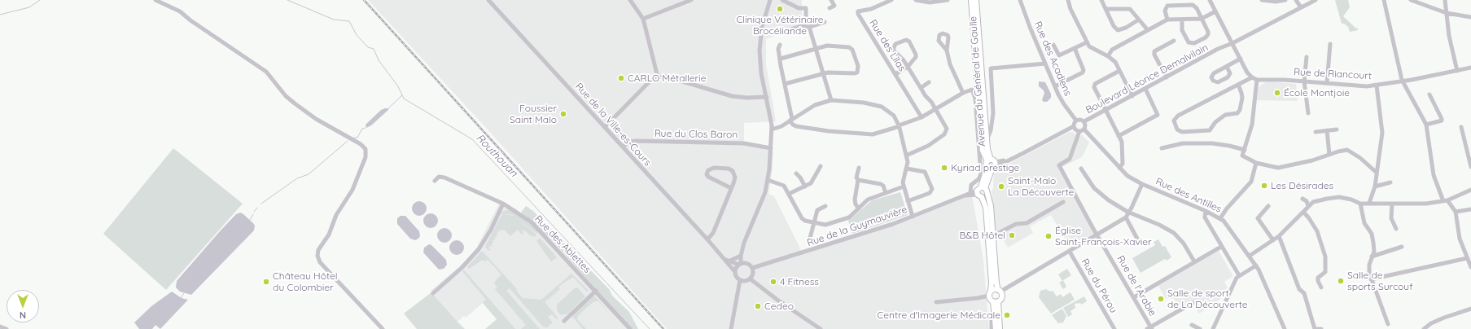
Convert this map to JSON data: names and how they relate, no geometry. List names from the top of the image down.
{
  "streets": {
    "main road": ["Avenue du Général de Gaulle"],
    "street": [
      "Rue des Lilas",
      "Rue des Acadiens",
      "Rue de Riancourt",
      "Boulevard Léonce Demalvilain",
      "Rue de la Ville-es-Cours",
      "Rue du Clos Baron",
      "Rue des Antilles",
      "Rue de la Guymauvière",
      "Rue des Ablettes",
      "Rue du Pérou",
      "Rue de l'Arabie"
    ]
  },
  "crossings": [
    ["Rue des Acadiens", "Boulevard Léonce Demalvilain"],
    ["Rue des Acadiens", "Rue des Antilles"],
    ["Rue des Acadiens", "Rue de l'Arabie"],
    ["Rue de Riancourt", "Boulevard Léonce Demalvilain"],
    ["Boulevard Léonce Demalvilain", "Rue des Antilles"],
    ["Boulevard Léonce Demalvilain", "Rue de l'Arabie"],
    ["Rue de la Ville-es-Cours", "Rue du Clos Baron"],
    ["Rue de la Ville-es-Cours", "Rue de la Guymauvière"],
    ["Rue des Antilles", "Rue de l'Arabie"]
  ],
  "water": ["Routhouan"],
  "places": [
    "Clinique Vétérinaire Brocéliande",
    "CARLO Métallerie",
    "École Montjoie",
    "Foussier Saint Malo",
    "Kyriad prestige",
    "Les Désirades",
    "Saint-Malo La Découverte",
    "B&B Hôtel",
    "Église Saint-François-Xavier",
    "Salle de sports Surcouf",
    "Château Hôtel du Colombier",
    "4 Fitness",
    "Salle de sport de La Découverte",
    "Cedeo",
    "Centre d'Imagerie Médicale"
  ],
  "north": "bottom"
}
